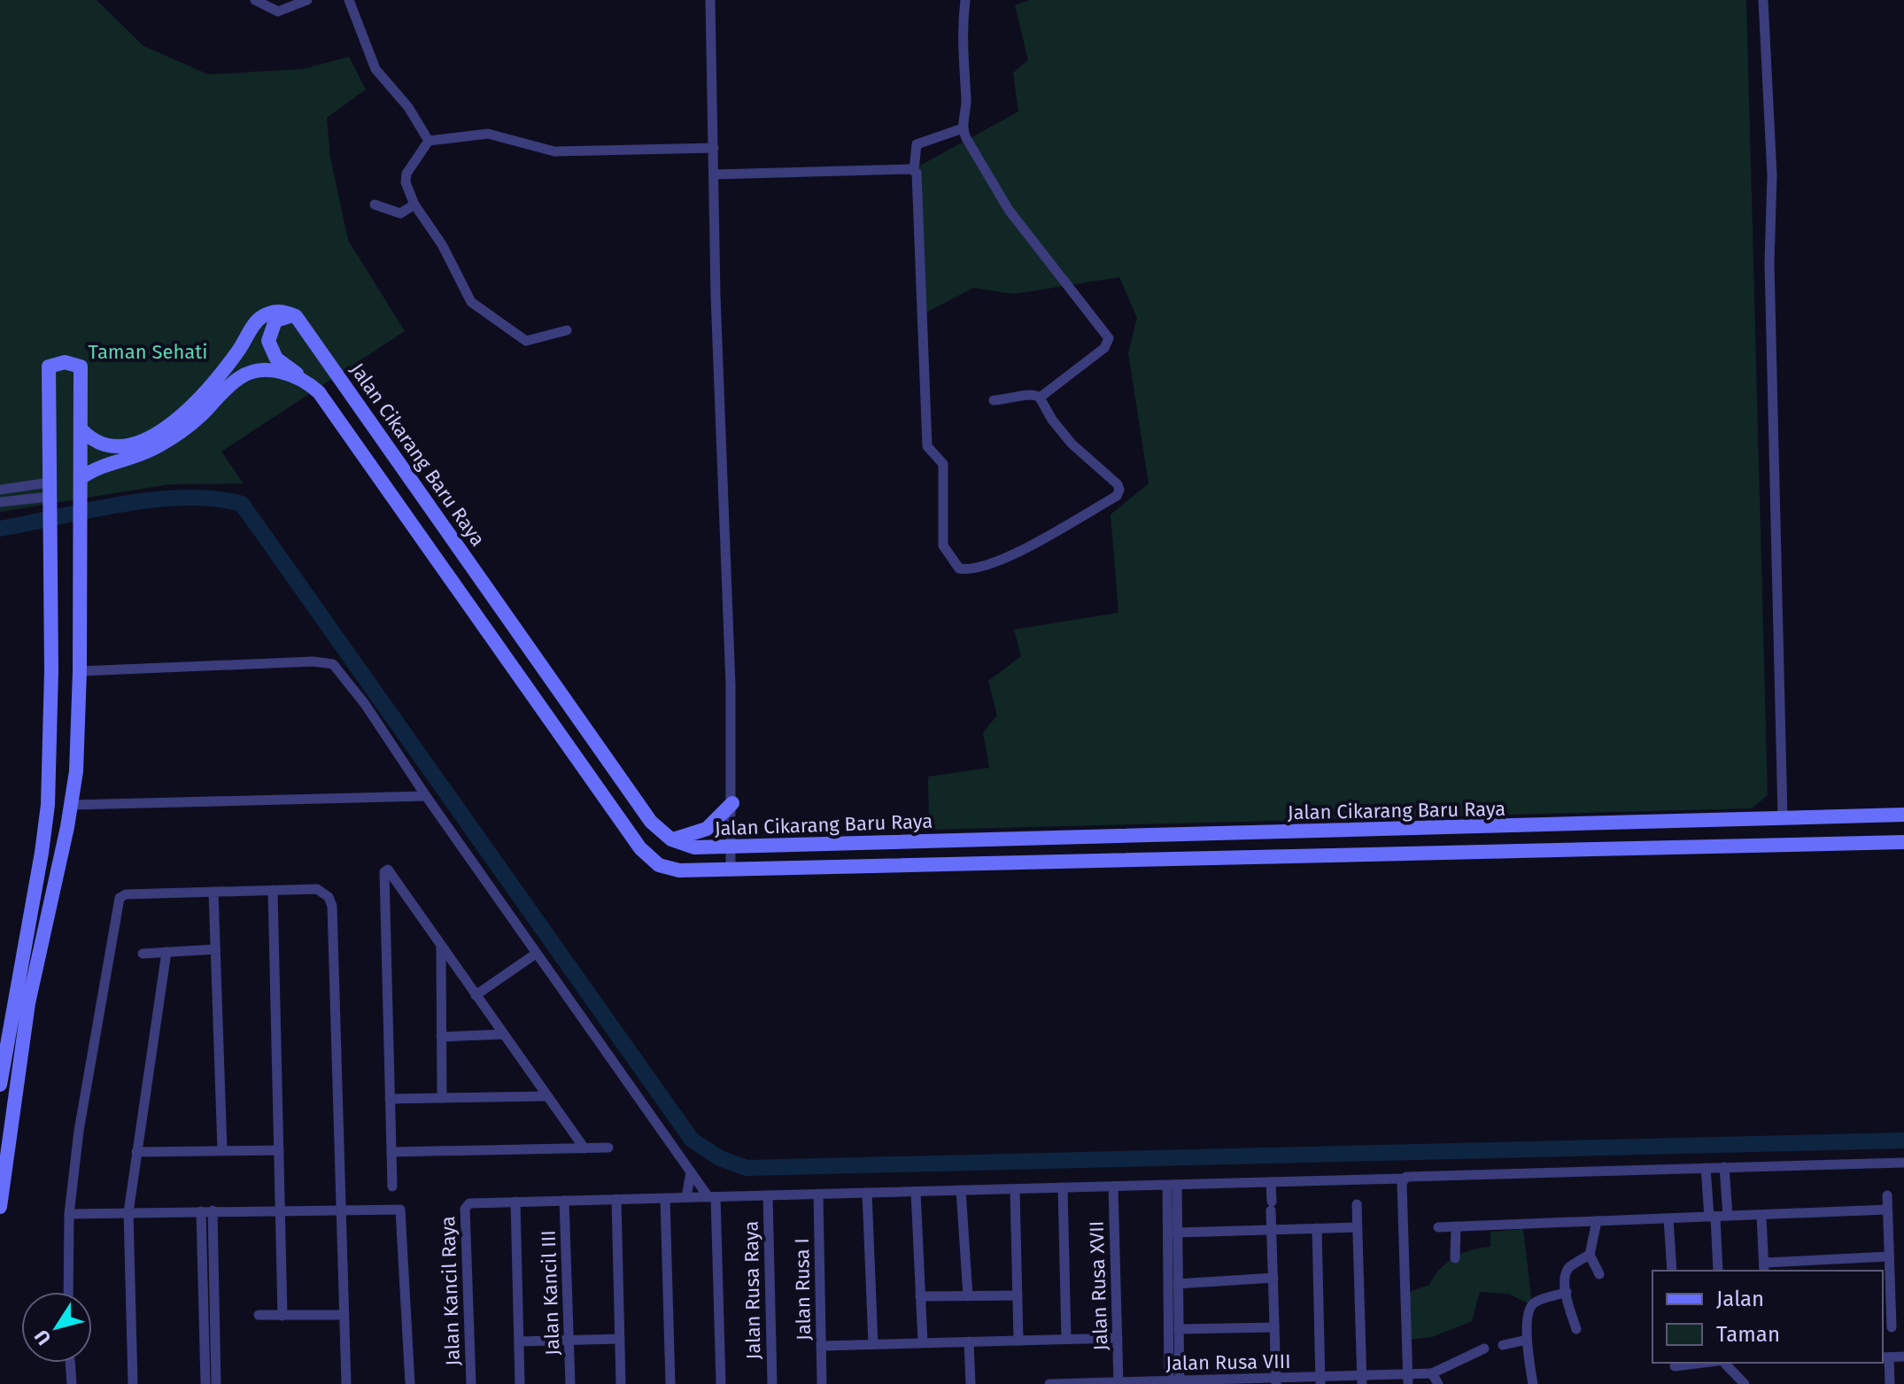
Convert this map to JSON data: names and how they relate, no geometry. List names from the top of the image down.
{
  "streets": {
    "main road": ["Jalan Cikarang Baru Raya"],
    "street": [
      "Jalan Rusa XVII",
      "Jalan Rusa I",
      "Jalan Rusa Raya",
      "Jalan Kancil Raya",
      "Jalan Kancil III",
      "Jalan Rusa VIII"
    ]
  },
  "crossings": [
    ["Jalan Rusa XVII", "Jalan Rusa VIII"]
  ],
  "parks": ["Taman Sehati"],
  "legend": ["Jalan", "Taman"],
  "north": "bottom left"
}
